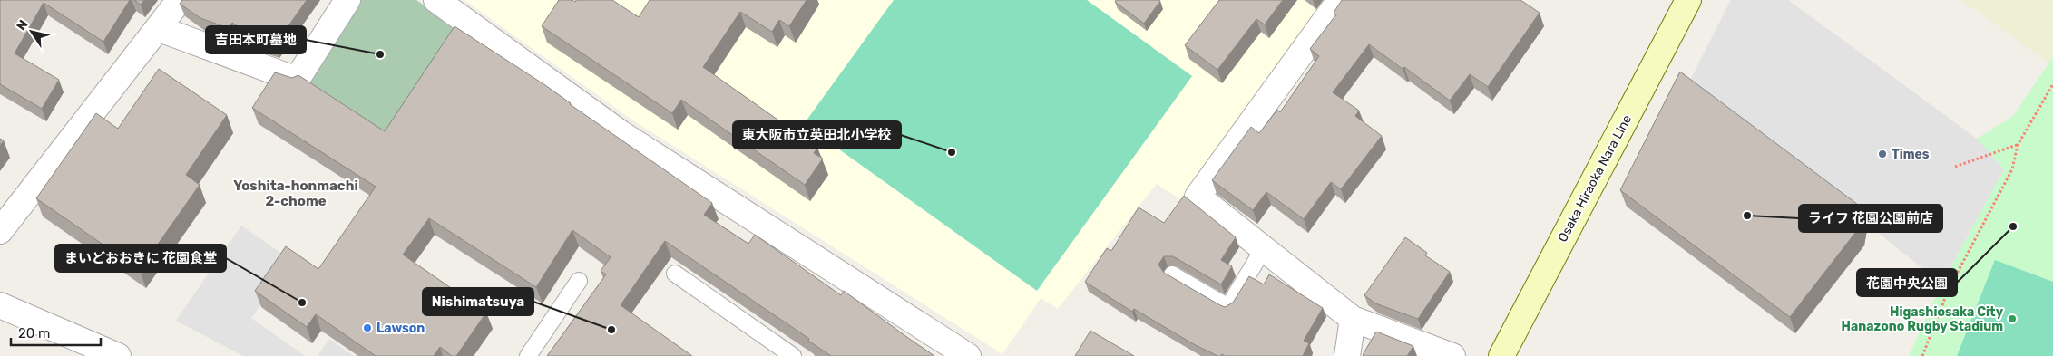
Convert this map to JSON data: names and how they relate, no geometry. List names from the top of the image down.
{
  "streets": {
    "main road": ["Osaka Hiraoka Nara Line"]
  },
  "districts": ["Yoshita-honmachi 2-chome"],
  "places": [
    "吉田本町墓地",
    "東大阪市立英田北小学校",
    "Times",
    "ライフ 花園公園前店",
    "花園中央公園",
    "まいどおおきに 花園食堂",
    "Higashiosaka City Hanazono Rugby Stadium",
    "Lawson",
    "Nishimatsuya"
  ],
  "scale_bar": "20 m",
  "north": "top left"
}
